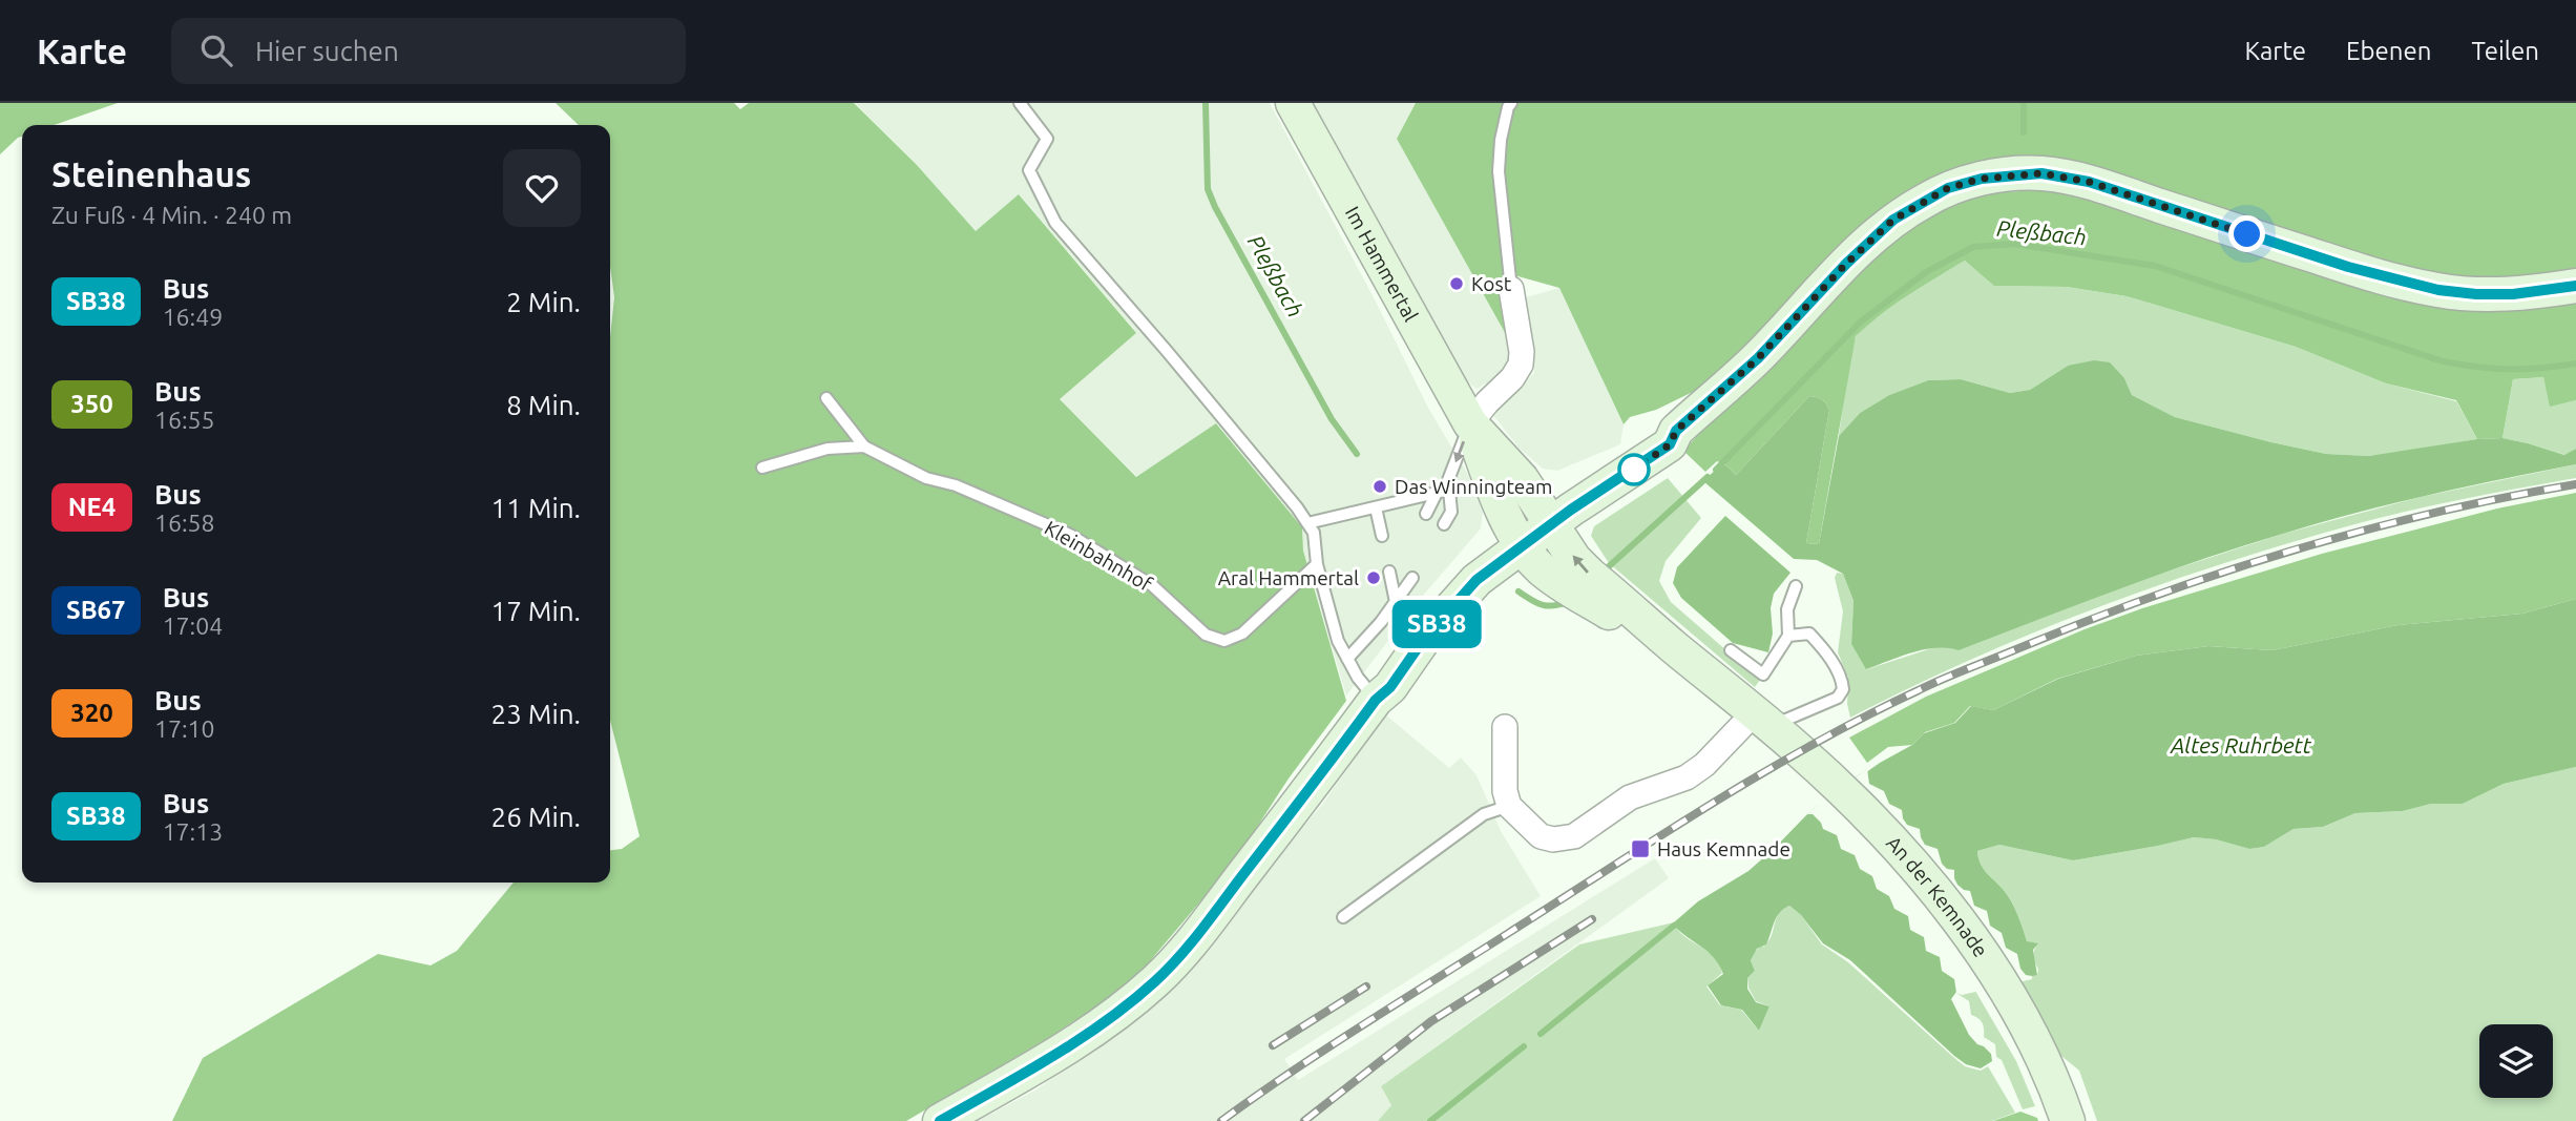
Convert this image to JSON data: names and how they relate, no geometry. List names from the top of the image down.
{
  "streets": {
    "main road": ["Im Hammertal", "An der Kemnade"],
    "lane": ["Kleinbahnhof"]
  },
  "crossings": [
    ["Im Hammertal", "An der Kemnade"]
  ],
  "water": ["Pleßbach", "Altes Ruhrbett"],
  "places": {
    "other": ["Kost", "Das Winningteam", "Aral Hammertal"],
    "transit": ["Haus Kemnade"]
  },
  "lines": ["bus line SB38"],
  "page": {
    "header": "Karte",
    "search": "Hier suchen",
    "nav": ["Karte", "Ebenen", "Teilen"],
    "on_map": "SB38",
    "heading": ["Steinenhaus", "Zu Fuß · 4 Min. · 240 m"],
    "list": [
      {
        "mark": "SB38",
        "name": "Bus",
        "note": "16:49",
        "value": "2 Min."
      },
      {
        "mark": "350",
        "name": "Bus",
        "note": "16:55",
        "value": "8 Min."
      },
      {
        "mark": "NE4",
        "name": "Bus",
        "note": "16:58",
        "value": "11 Min."
      },
      {
        "mark": "SB67",
        "name": "Bus",
        "note": "17:04",
        "value": "17 Min."
      },
      {
        "mark": "320",
        "name": "Bus",
        "note": "17:10",
        "value": "23 Min."
      },
      {
        "mark": "SB38",
        "name": "Bus",
        "note": "17:13",
        "value": "26 Min."
      }
    ]
  }
}
